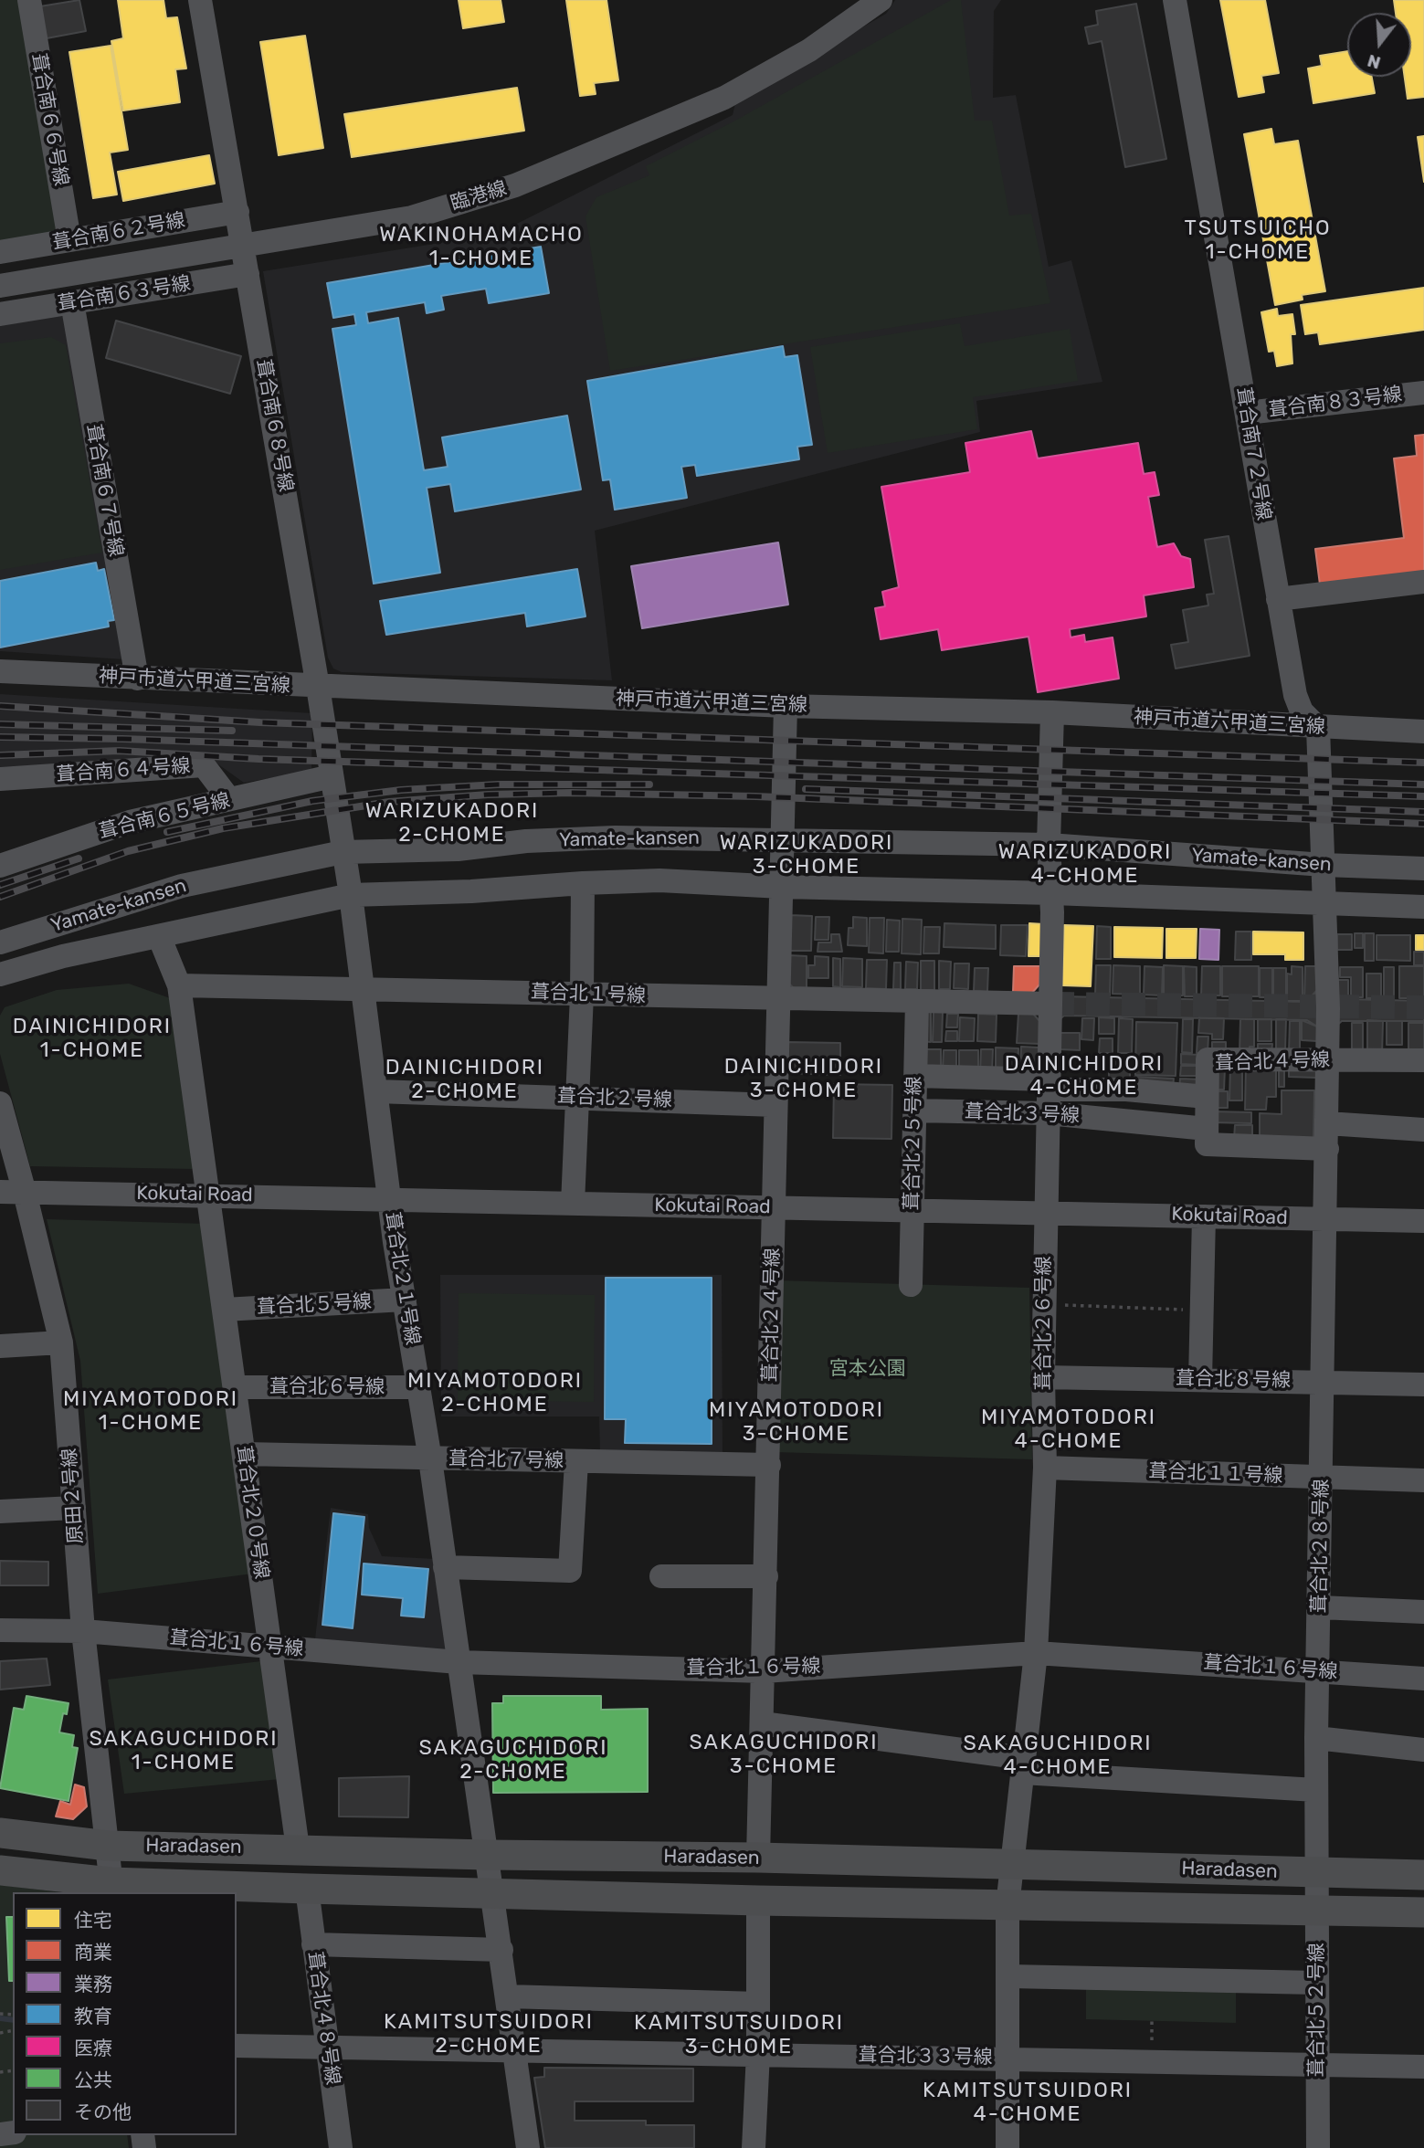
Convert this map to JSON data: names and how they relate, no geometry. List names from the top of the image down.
{
  "streets": {
    "main road": ["Haradasen"],
    "street": [
      "葺合南６６号線",
      "臨港線",
      "葺合南６２号線",
      "葺合南６３号線",
      "葺合南８３号線",
      "葺合南６８号線",
      "葺合南７２号線",
      "葺合南６７号線",
      "神戸市道六甲道三宮線",
      "葺合南６４号線",
      "葺合南６５号線",
      "Yamate-kansen",
      "葺合北１号線",
      "葺合北４号線",
      "葺合北２号線",
      "葺合北３号線",
      "葺合北２５号線",
      "Kokutai Road",
      "葺合北２１号線",
      "葺合北５号線",
      "葺合北２４号線",
      "葺合北２６号線",
      "葺合北８号線",
      "葺合北６号線",
      "葺合北７号線",
      "葺合北１１号線",
      "原田２号線",
      "葺合北２０号線",
      "葺合北２８号線",
      "葺合北１６号線",
      "葺合北５２号線",
      "葺合北４８号線",
      "葺合北３３号線"
    ]
  },
  "crossings": [
    ["葺合南６６号線", "葺合南６２号線"],
    ["葺合南６２号線", "葺合南６８号線"],
    ["葺合南６３号線", "葺合南６８号線"],
    ["葺合南６３号線", "葺合南６７号線"],
    ["葺合南８３号線", "葺合南７２号線"],
    ["葺合南６８号線", "神戸市道六甲道三宮線"],
    ["葺合南６８号線", "葺合南６５号線"],
    ["葺合南６８号線", "Yamate-kansen"],
    ["葺合南６８号線", "葺合北２１号線"],
    ["葺合南７２号線", "神戸市道六甲道三宮線"],
    ["葺合南６７号線", "神戸市道六甲道三宮線"],
    ["神戸市道六甲道三宮線", "葺合北２４号線"],
    ["神戸市道六甲道三宮線", "葺合北２６号線"],
    ["葺合南６４号線", "葺合南６５号線"],
    ["Yamate-kansen", "葺合北２１号線"],
    ["Yamate-kansen", "葺合北２４号線"],
    ["Yamate-kansen", "葺合北２６号線"],
    ["Yamate-kansen", "葺合北２８号線"],
    ["葺合北１号線", "葺合北２５号線"],
    ["葺合北１号線", "葺合北２１号線"],
    ["葺合北１号線", "葺合北２４号線"],
    ["葺合北１号線", "葺合北２６号線"],
    ["葺合北１号線", "葺合北２０号線"],
    ["葺合北４号線", "葺合北３号線"],
    ["葺合北４号線", "葺合北２８号線"],
    ["葺合北２号線", "葺合北２１号線"],
    ["葺合北２号線", "葺合北２４号線"],
    ["葺合北３号線", "葺合北２５号線"],
    ["葺合北３号線", "葺合北２６号線"],
    ["葺合北２５号線", "Kokutai Road"],
    ["Kokutai Road", "葺合北２１号線"],
    ["Kokutai Road", "葺合北２４号線"],
    ["Kokutai Road", "葺合北２６号線"],
    ["Kokutai Road", "原田２号線"],
    ["Kokutai Road", "葺合北２０号線"],
    ["Kokutai Road", "葺合北２８号線"],
    ["葺合北２１号線", "葺合北５号線"],
    ["葺合北２１号線", "葺合北６号線"],
    ["葺合北２１号線", "葺合北７号線"],
    ["葺合北２１号線", "葺合北１６号線"],
    ["葺合北２１号線", "Haradasen"],
    ["葺合北２１号線", "葺合北３３号線"],
    ["葺合北５号線", "葺合北２０号線"],
    ["葺合北２４号線", "葺合北７号線"],
    ["葺合北２４号線", "葺合北１６号線"],
    ["葺合北２４号線", "Haradasen"],
    ["葺合北２６号線", "葺合北８号線"],
    ["葺合北２６号線", "葺合北１１号線"],
    ["葺合北２６号線", "葺合北１６号線"],
    ["葺合北２６号線", "Haradasen"],
    ["葺合北２６号線", "葺合北３３号線"],
    ["葺合北８号線", "葺合北２８号線"],
    ["葺合北６号線", "葺合北２０号線"],
    ["葺合北７号線", "葺合北２０号線"],
    ["葺合北１１号線", "葺合北２８号線"],
    ["原田２号線", "葺合北１６号線"],
    ["原田２号線", "Haradasen"],
    ["葺合北２０号線", "葺合北１６号線"],
    ["葺合北２０号線", "Haradasen"],
    ["葺合北２８号線", "葺合北１６号線"],
    ["葺合北２８号線", "Haradasen"],
    ["葺合北２８号線", "葺合北５２号線"],
    ["Haradasen", "葺合北５２号線"],
    ["Haradasen", "葺合北４８号線"],
    ["葺合北５２号線", "葺合北３３号線"],
    ["葺合北４８号線", "葺合北３３号線"]
  ],
  "districts": [
    "TSUTSUICHO 1-CHOME",
    "WAKINOHAMACHO 1-CHOME",
    "WARIZUKADORI 2-CHOME",
    "WARIZUKADORI 3-CHOME",
    "WARIZUKADORI 4-CHOME",
    "DAINICHIDORI 1-CHOME",
    "DAINICHIDORI 4-CHOME",
    "DAINICHIDORI 3-CHOME",
    "DAINICHIDORI 2-CHOME",
    "MIYAMOTODORI 2-CHOME",
    "MIYAMOTODORI 1-CHOME",
    "MIYAMOTODORI 3-CHOME",
    "MIYAMOTODORI 4-CHOME",
    "SAKAGUCHIDORI 1-CHOME",
    "SAKAGUCHIDORI 3-CHOME",
    "SAKAGUCHIDORI 4-CHOME",
    "SAKAGUCHIDORI 2-CHOME",
    "KAMITSUTSUIDORI 2-CHOME",
    "KAMITSUTSUIDORI 3-CHOME",
    "KAMITSUTSUIDORI 4-CHOME"
  ],
  "parks": ["宮本公園"],
  "legend": [
    "住宅",
    "商業",
    "業務",
    "教育",
    "医療",
    "公共",
    "その他"
  ],
  "north": "bottom"
}
